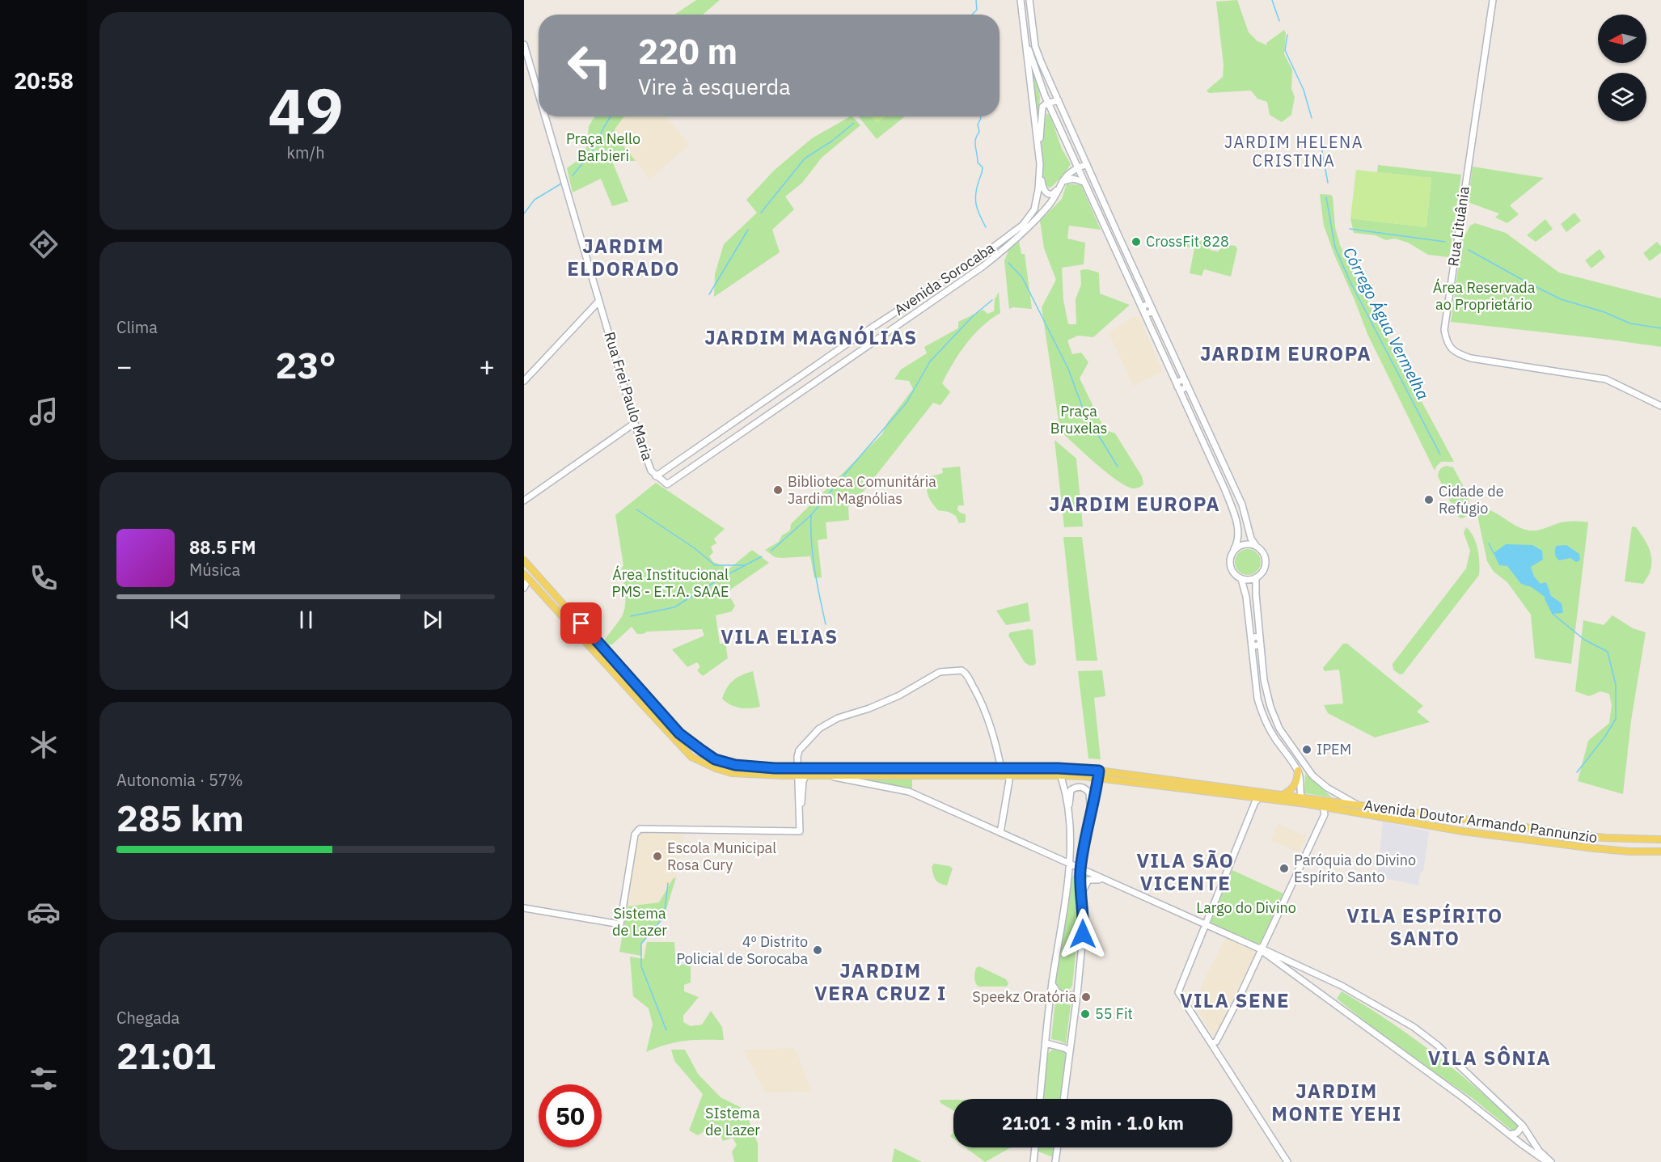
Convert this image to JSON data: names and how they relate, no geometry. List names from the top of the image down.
{
  "streets": {
    "main road": ["Avenida Doutor Armando Pannunzio"],
    "street": ["Rua Lituânia", "Avenida Sorocaba", "Rua Frei Paulo Maria"]
  },
  "crossings": [
    ["Avenida Sorocaba", "Rua Frei Paulo Maria"]
  ],
  "districts": [
    "JARDIM HELENA CRISTINA",
    "JARDIM ELDORADO",
    "JARDIM MAGNÓLIAS",
    "JARDIM EUROPA",
    "JARDIM EUROPA",
    "VILA ELIAS",
    "VILA SÃO VICENTE",
    "VILA ESPÍRITO SANTO",
    "JARDIM VERA CRUZ I",
    "VILA SENE",
    "VILA SÔNIA",
    "JARDIM MONTE YEHI"
  ],
  "water": ["Córrego Água Vermelha"],
  "parks": [
    "Praça Nello Barbieri",
    "Área Reservada ao Proprietário",
    "Praça Bruxelas",
    "Área Institucional PMS - E.T.A. SAAE",
    "Largo do Divino",
    "Sistema de Lazer",
    "SIstema de Lazer"
  ],
  "places": [
    "CrossFit 828",
    "Biblioteca Comunitária Jardim Magnólias",
    "Cidade de Refúgio",
    "IPEM",
    "Escola Municipal Rosa Cury",
    "Paróquia do Divino Espírito Santo",
    "4º Distrito Policial de Sorocaba",
    "Speekz Oratória",
    "55 Fit"
  ],
  "north": "left",
  "page": {
    "tabs": "20:58",
    "tile": [
      ["49", "km/h"],
      "Clima",
      ["Autonomia · 57%", "285 km"],
      ["Chegada", "21:01"]
    ],
    "turn": ["220 m", "Vire à esquerda"],
    "heat": ["−", "23°", "+"],
    "song": ["88.5 FM", "Música"],
    "limit": "50",
    "trip": "21:01 · 3 min · 1.0 km"
  }
}
